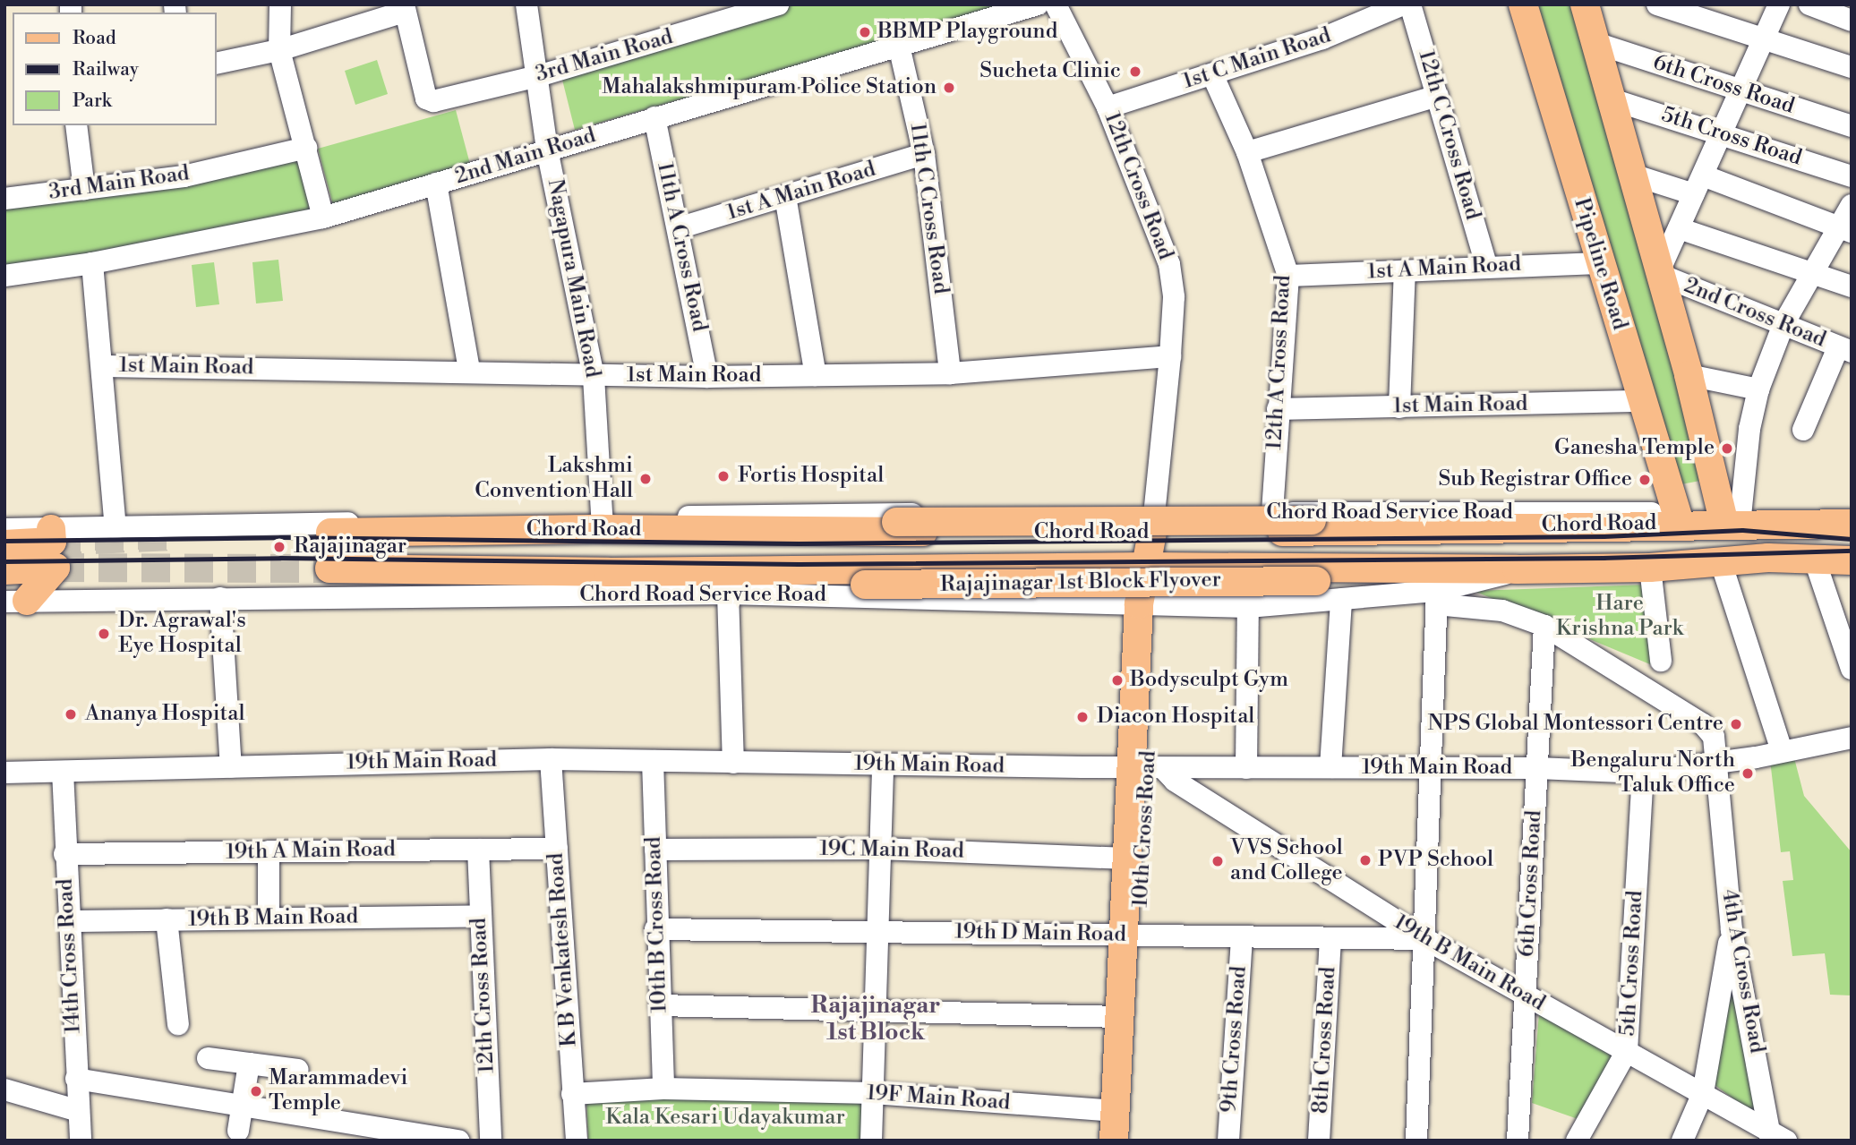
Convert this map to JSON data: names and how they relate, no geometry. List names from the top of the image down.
{
  "streets": {
    "main road": [
      "12th Cross Road",
      "Pipeline Road",
      "Chord Road",
      "Rajajinagar 1st Block Flyover",
      "10th Cross Road"
    ],
    "street": [
      "3rd Main Road",
      "1st C Main Road",
      "6th Cross Road",
      "12th C Cross Road",
      "5th Cross Road",
      "2nd Main Road",
      "1st A Main Road",
      "11th C Cross Road",
      "11th A Cross Road",
      "Nagapura Main Road",
      "2nd Cross Road",
      "12th A Cross Road",
      "1st Main Road",
      "Chord Road Service Road",
      "19th Main Road",
      "19C Main Road",
      "19th A Main Road",
      "19th B Main Road",
      "10th B Cross Road",
      "19th D Main Road",
      "K B Venkatesh Road",
      "14th Cross Road",
      "4th A Cross Road",
      "9th Cross Road",
      "8th Cross Road",
      "19F Main Road"
    ]
  },
  "crossings": [
    ["3rd Main Road", "Nagapura Main Road"],
    ["1st C Main Road", "12th Cross Road"],
    ["1st C Main Road", "12th A Cross Road"],
    ["6th Cross Road", "19th Main Road"],
    ["6th Cross Road", "19th B Main Road"],
    ["6th Cross Road", "4th A Cross Road"],
    ["12th C Cross Road", "1st A Main Road"],
    ["5th Cross Road", "19th Main Road"],
    ["5th Cross Road", "19th B Main Road"],
    ["2nd Main Road", "11th C Cross Road"],
    ["2nd Main Road", "11th A Cross Road"],
    ["2nd Main Road", "Nagapura Main Road"],
    ["12th Cross Road", "1st Main Road"],
    ["12th Cross Road", "Chord Road Service Road"],
    ["12th Cross Road", "Chord Road"],
    ["12th Cross Road", "10th Cross Road"],
    ["12th Cross Road", "19th A Main Road"],
    ["12th Cross Road", "19th B Main Road"],
    ["1st A Main Road", "11th C Cross Road"],
    ["1st A Main Road", "11th A Cross Road"],
    ["1st A Main Road", "Pipeline Road"],
    ["1st A Main Road", "12th A Cross Road"],
    ["11th C Cross Road", "1st Main Road"],
    ["11th A Cross Road", "1st Main Road"],
    ["Pipeline Road", "1st Main Road"],
    ["Pipeline Road", "Chord Road Service Road"],
    ["Pipeline Road", "Chord Road"],
    ["Nagapura Main Road", "1st Main Road"],
    ["Nagapura Main Road", "Chord Road Service Road"],
    ["Nagapura Main Road", "Chord Road"],
    ["12th A Cross Road", "1st Main Road"],
    ["12th A Cross Road", "Chord Road Service Road"],
    ["Chord Road Service Road", "Chord Road"],
    ["Chord Road Service Road", "10th Cross Road"],
    ["Chord Road", "Rajajinagar 1st Block Flyover"],
    ["Chord Road", "10th Cross Road"],
    ["Chord Road", "4th A Cross Road"],
    ["19th Main Road", "10th Cross Road"],
    ["19th Main Road", "19th B Main Road"],
    ["19th Main Road", "10th B Cross Road"],
    ["19th Main Road", "K B Venkatesh Road"],
    ["19th Main Road", "14th Cross Road"],
    ["19th Main Road", "4th A Cross Road"],
    ["10th Cross Road", "19C Main Road"],
    ["10th Cross Road", "19th B Main Road"],
    ["10th Cross Road", "19th D Main Road"],
    ["10th Cross Road", "19F Main Road"],
    ["19C Main Road", "10th B Cross Road"],
    ["19th A Main Road", "K B Venkatesh Road"],
    ["19th A Main Road", "14th Cross Road"],
    ["19th B Main Road", "19th D Main Road"],
    ["19th B Main Road", "14th Cross Road"],
    ["19th B Main Road", "4th A Cross Road"],
    ["10th B Cross Road", "19th D Main Road"],
    ["10th B Cross Road", "19F Main Road"],
    ["19th D Main Road", "9th Cross Road"],
    ["19th D Main Road", "8th Cross Road"],
    ["K B Venkatesh Road", "19F Main Road"]
  ],
  "districts": ["Rajajinagar 1st Block"],
  "parks": ["Hare Krishna Park", "Kala Kesari Udayakumar"],
  "places": [
    "BBMP Playground",
    "Sucheta Clinic",
    "Mahalakshmipuram Police Station",
    "Ganesha Temple",
    "Fortis Hospital",
    "Lakshmi Convention Hall",
    "Sub Registrar Office",
    "Rajajinagar",
    "Dr. Agrawal's Eye Hospital",
    "Bodysculpt Gym",
    "Ananya Hospital",
    "Diacon Hospital",
    "NPS Global Montessori Centre",
    "Bengaluru North Taluk Office",
    "PVP School",
    "VVS School and College",
    "Marammadevi Temple"
  ],
  "legend": ["Road", "Railway", "Park"]
}
